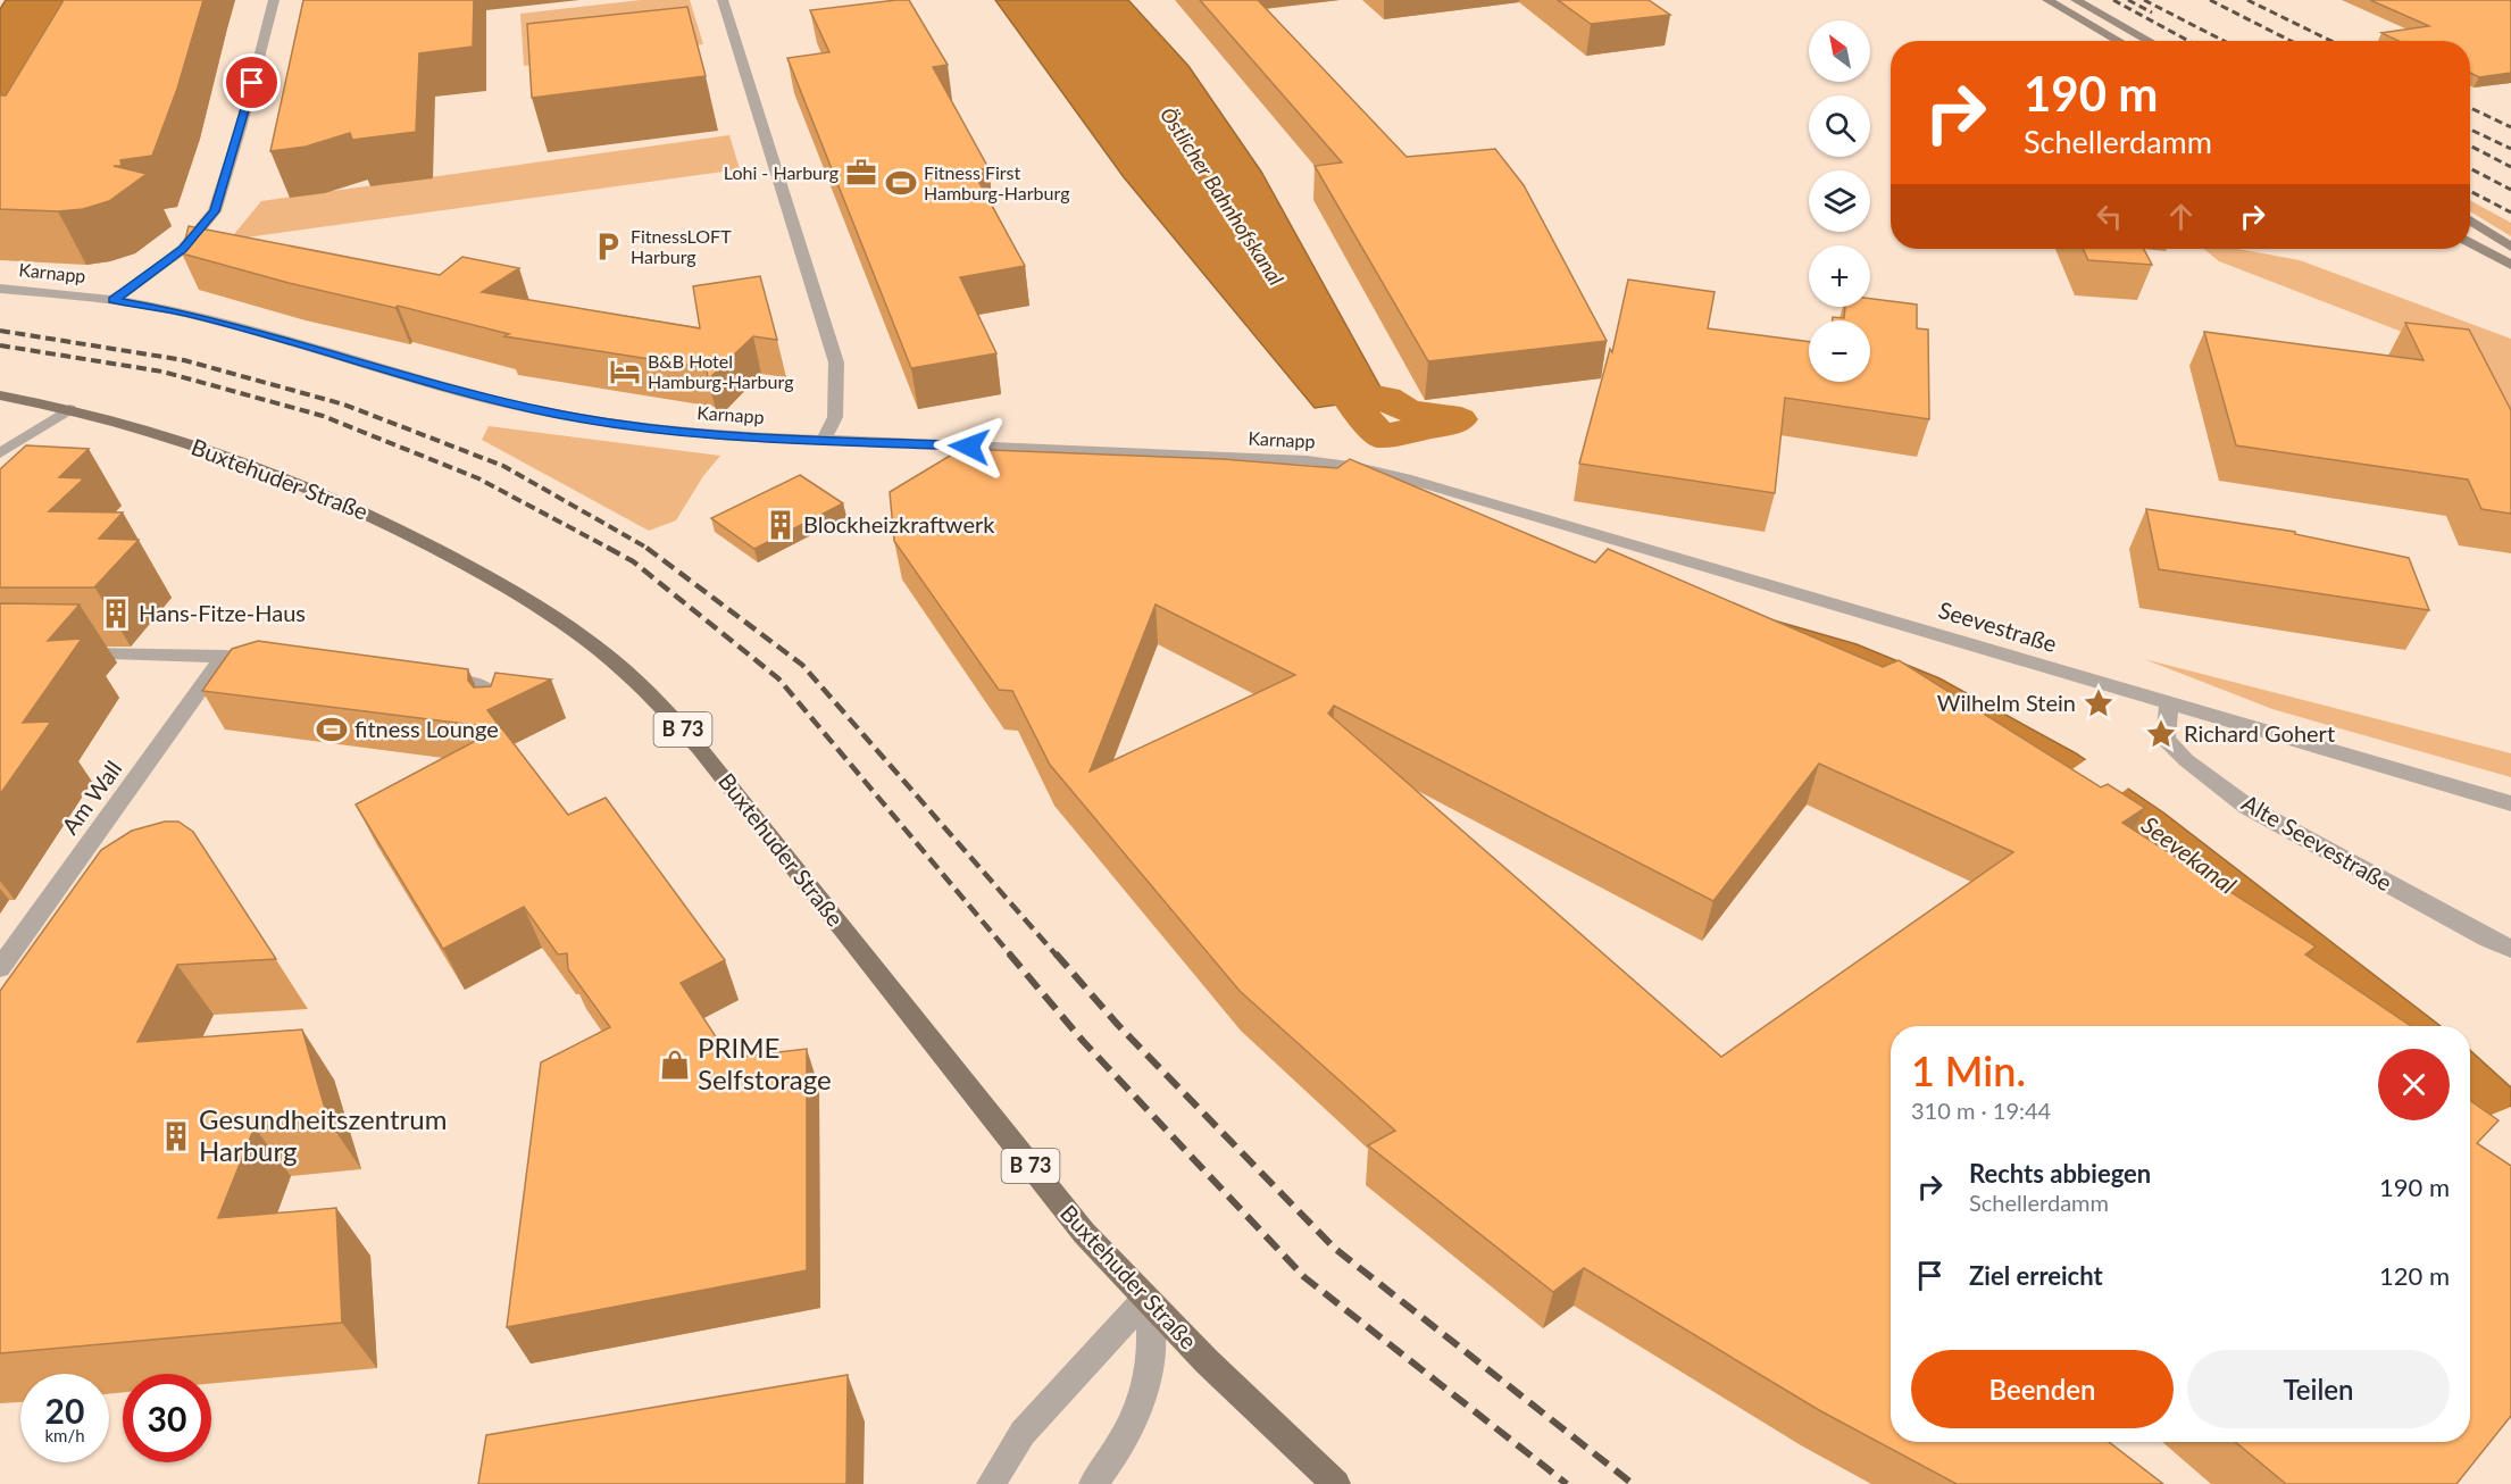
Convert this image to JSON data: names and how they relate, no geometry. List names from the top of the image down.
{
  "streets": {
    "main road": ["Buxtehuder Straße", "B 73"],
    "street": [
      "Karnapp",
      "Seevestraße",
      "Am Wall",
      "Alte Seevestraße"
    ]
  },
  "crossings": [
    ["Karnapp", "Seevestraße"],
    ["Seevestraße", "Alte Seevestraße"]
  ],
  "water": ["Östlicher Bahnhofskanal", "Seevekanal"],
  "places": {
    "office": ["Lohi - Harburg"],
    "sports": ["Fitness First Hamburg-Harburg", "fitness Lounge"],
    "parking": ["FitnessLOFT Harburg"],
    "hotel": ["B&B Hotel Hamburg-Harburg"],
    "building": ["Blockheizkraftwerk", "Hans-Fitze-Haus", "Gesundheitszentrum Harburg"],
    "place": ["Wilhelm Stein", "Richard Gohert"],
    "shop": ["PRIME Selfstorage"]
  },
  "north": "top left",
  "page": {
    "map_buttons": ["+", "−"],
    "turn": ["190 m", "Schellerdamm"],
    "heading": ["1 Min.", "310 m · 19:44"],
    "list": [
      {
        "name": "Rechts abbiegen",
        "note": "Schellerdamm",
        "value": "190 m"
      },
      {
        "name": "Ziel erreicht",
        "value": "120 m"
      }
    ],
    "buttons": ["Beenden", "Teilen"],
    "speed": "20 km/h",
    "limit": "30"
  }
}
